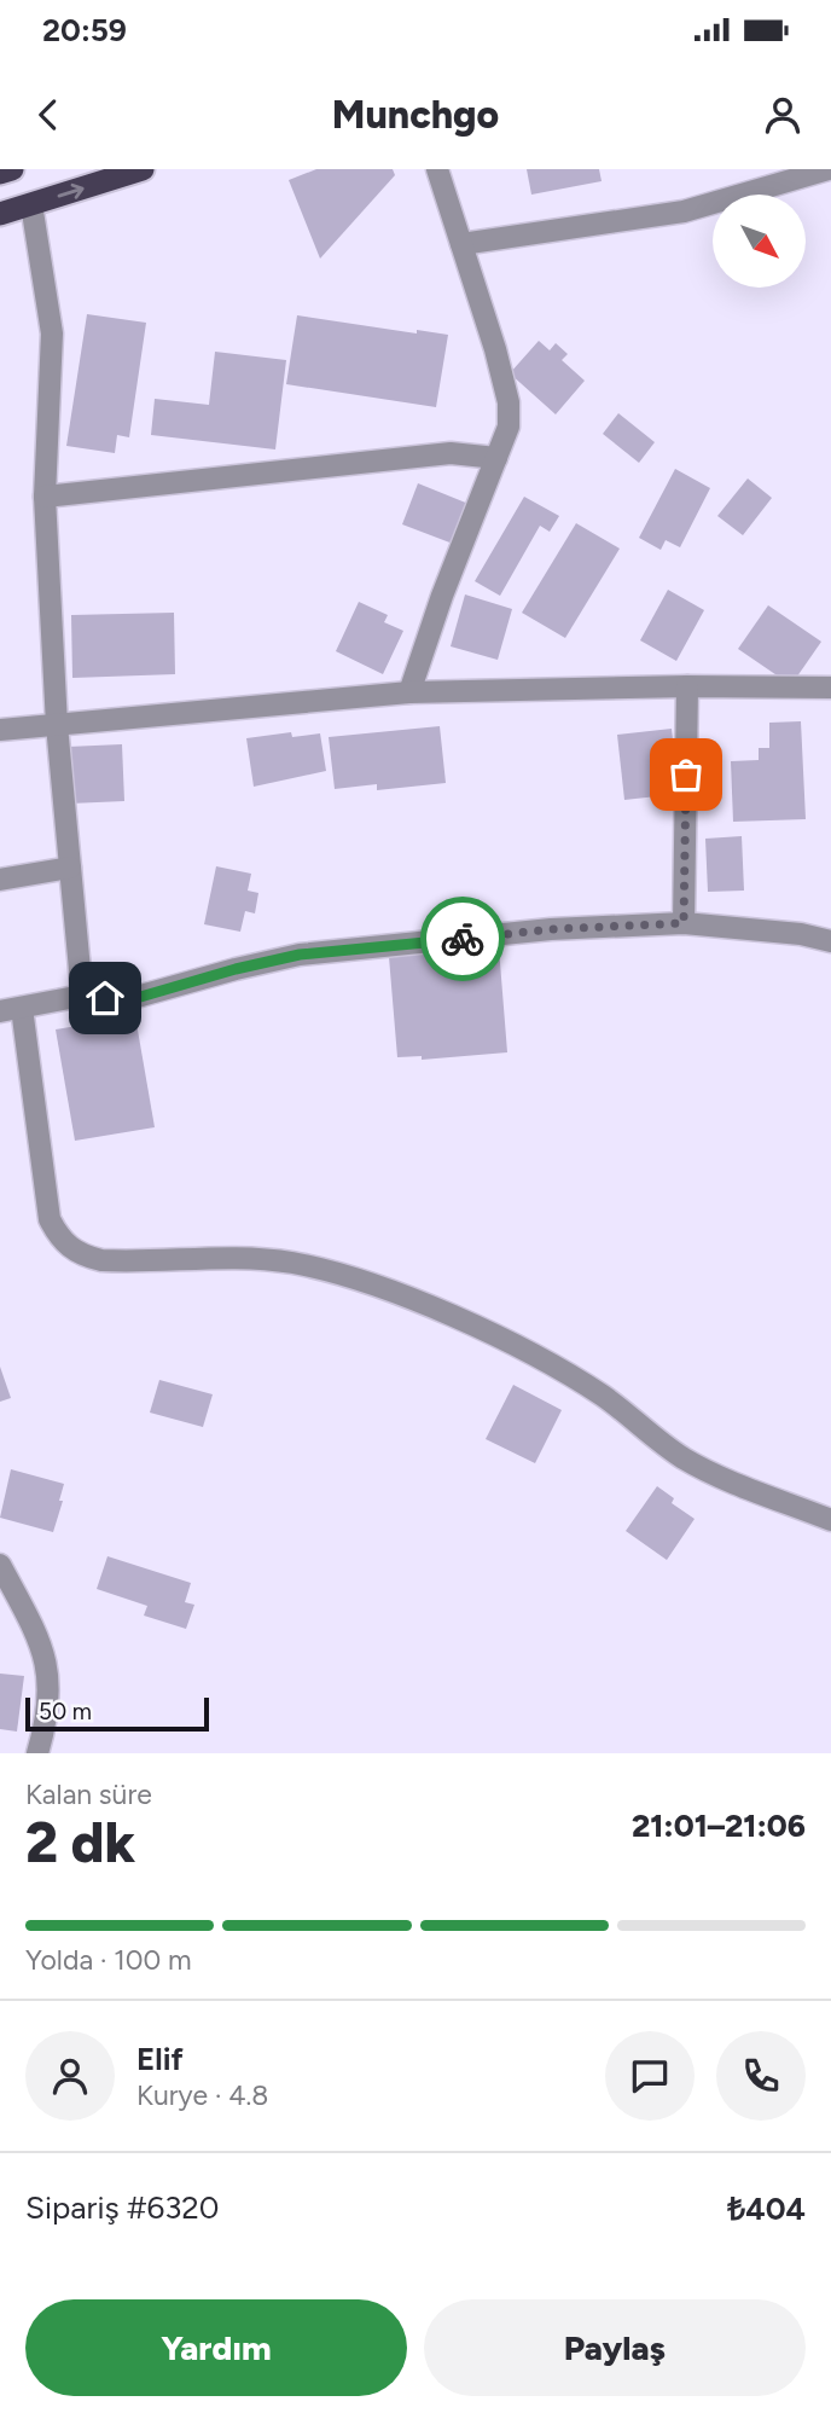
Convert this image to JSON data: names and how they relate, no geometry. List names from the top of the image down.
{
  "scale_bar": "50 m",
  "north": "bottom right",
  "page": {
    "status": "20:59",
    "header": "Munchgo",
    "scale": "50 m",
    "heading": ["2 dk", "Kalan süre", "21:01–21:06"],
    "panel": [
      "Elif",
      "Kurye · 4.8",
      "Sipariş #6320",
      "₺404"
    ],
    "bar": "Yolda · 100 m",
    "buttons": ["Yardım", "Paylaş"]
  }
}
